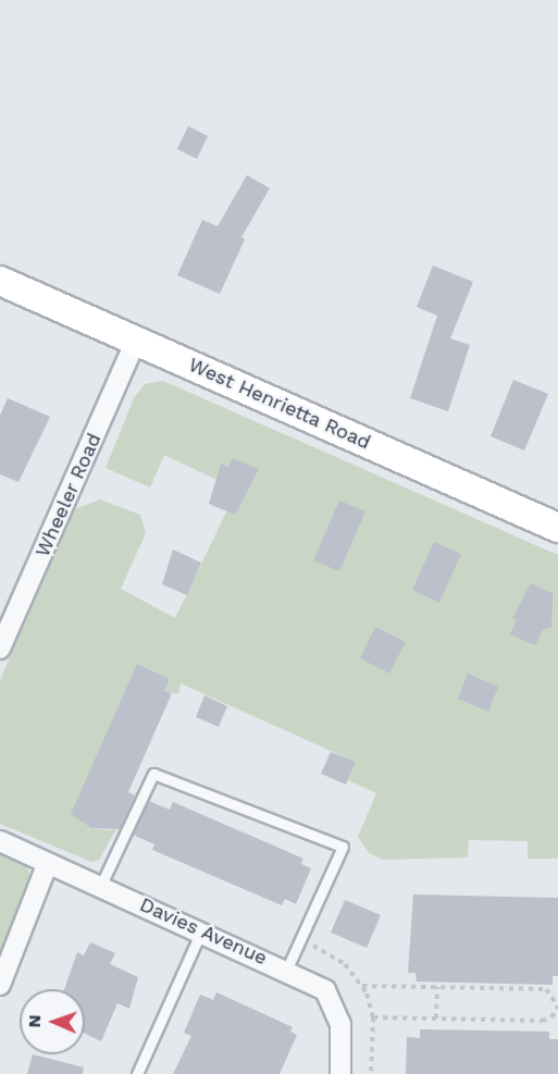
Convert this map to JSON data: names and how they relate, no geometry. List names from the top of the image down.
{
  "streets": {
    "main road": ["West Henrietta Road"],
    "street": ["Wheeler Road", "Davies Avenue"]
  },
  "crossings": [
    ["West Henrietta Road", "Wheeler Road"]
  ],
  "north": "left"
}
